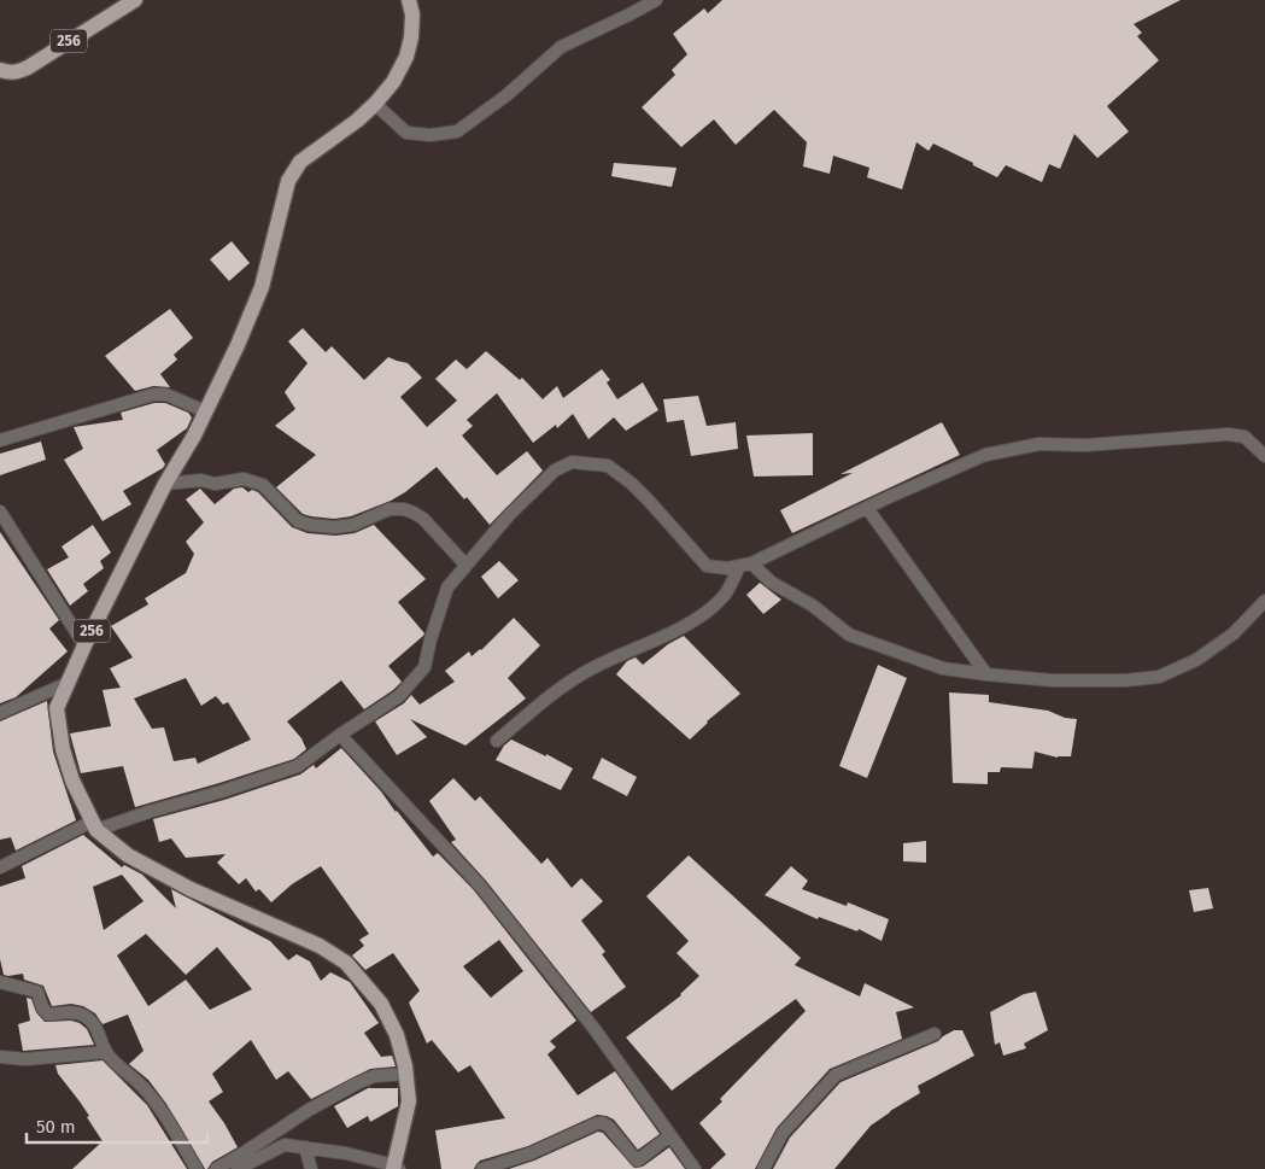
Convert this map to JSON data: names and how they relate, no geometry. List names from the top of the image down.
{
  "streets": {
    "main road": ["256"]
  },
  "scale_bar": "50 m"
}
